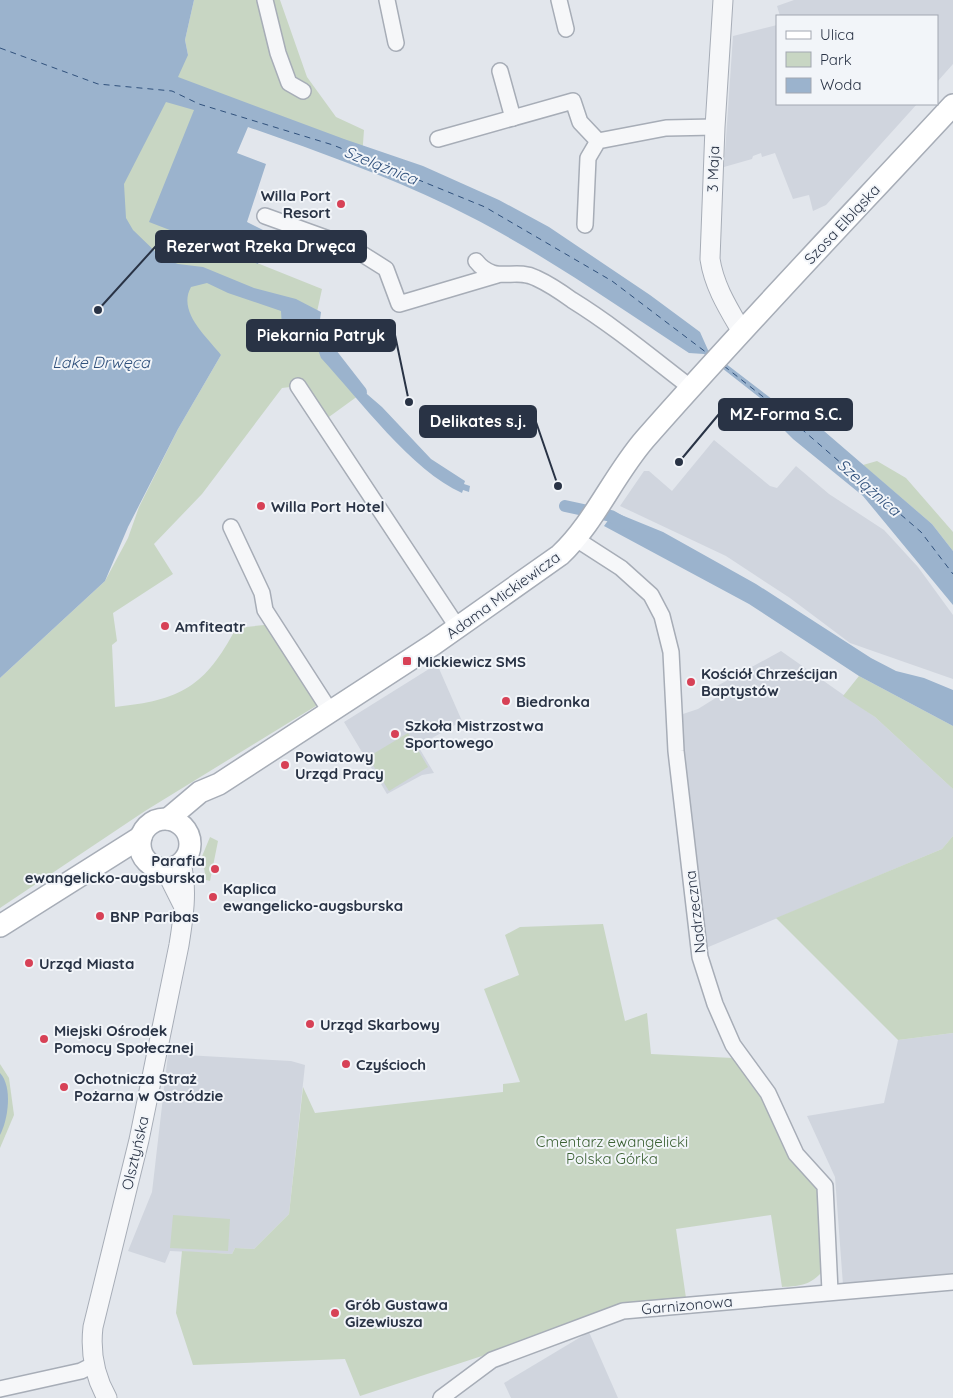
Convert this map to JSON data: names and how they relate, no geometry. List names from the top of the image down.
{
  "streets": {
    "main road": ["Szosa Elbląska", "Adama Mickiewicza"],
    "street": [
      "3 Maja",
      "Nadrzeczna",
      "Olsztyńska",
      "Garnizonowa"
    ]
  },
  "crossings": [
    ["3 Maja", "Szosa Elbląska"],
    ["3 Maja", "Adama Mickiewicza"],
    ["Szosa Elbląska", "Adama Mickiewicza"],
    ["Adama Mickiewicza", "Nadrzeczna"],
    ["Adama Mickiewicza", "Olsztyńska"],
    ["Nadrzeczna", "Garnizonowa"]
  ],
  "water": ["Szelążnica", "Lake Drwęca"],
  "parks": ["Cmentarz ewangelicki Polska Górka"],
  "places": {
    "other": [
      "Willa Port Resort",
      "Rezerwat Rzeka Drwęca",
      "Piekarnia Patryk",
      "MZ-Forma S.C.",
      "Delikates s.j.",
      "Willa Port Hotel",
      "Amfiteatr",
      "Kościół Chrześcijan Baptystów",
      "Biedronka",
      "Szkoła Mistrzostwa Sportowego",
      "Powiatowy Urząd Pracy",
      "Parafia ewangelicko-augsburska",
      "Kaplica ewangelicko-augsburska",
      "BNP Paribas",
      "Urząd Miasta",
      "Urząd Skarbowy",
      "Miejski Ośrodek Pomocy Społecznej",
      "Czyścioch",
      "Ochotnicza Straż Pożarna w Ostródzie",
      "Grób Gustawa Gizewiusza"
    ],
    "transit": ["Mickiewicz SMS"]
  },
  "legend": ["Ulica", "Park", "Woda"]
}
